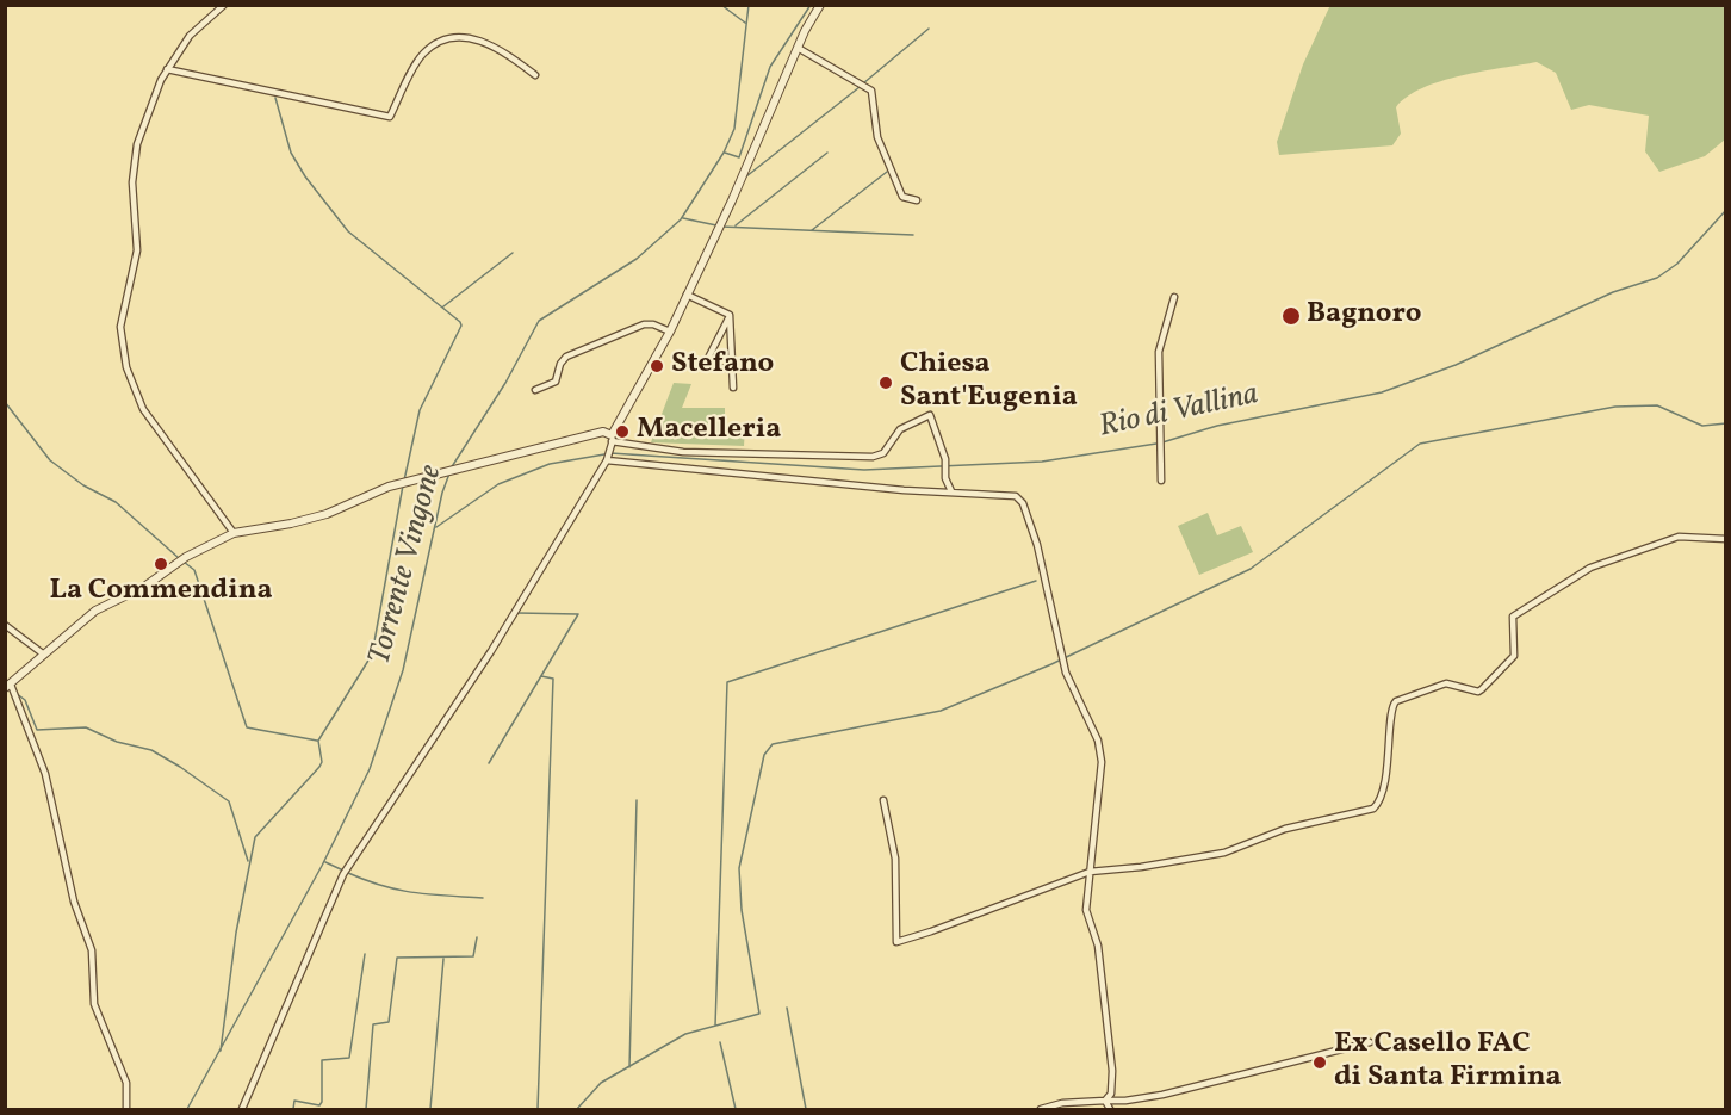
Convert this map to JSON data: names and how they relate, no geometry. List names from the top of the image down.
{
  "water": ["Rio di Vallina", "Torrente Vingone"],
  "places": [
    "Bagnoro",
    "Stefano",
    "Chiesa Sant'Eugenia",
    "Macelleria",
    "La Commendina",
    "Ex Casello FAC di Santa Firmina"
  ]
}
